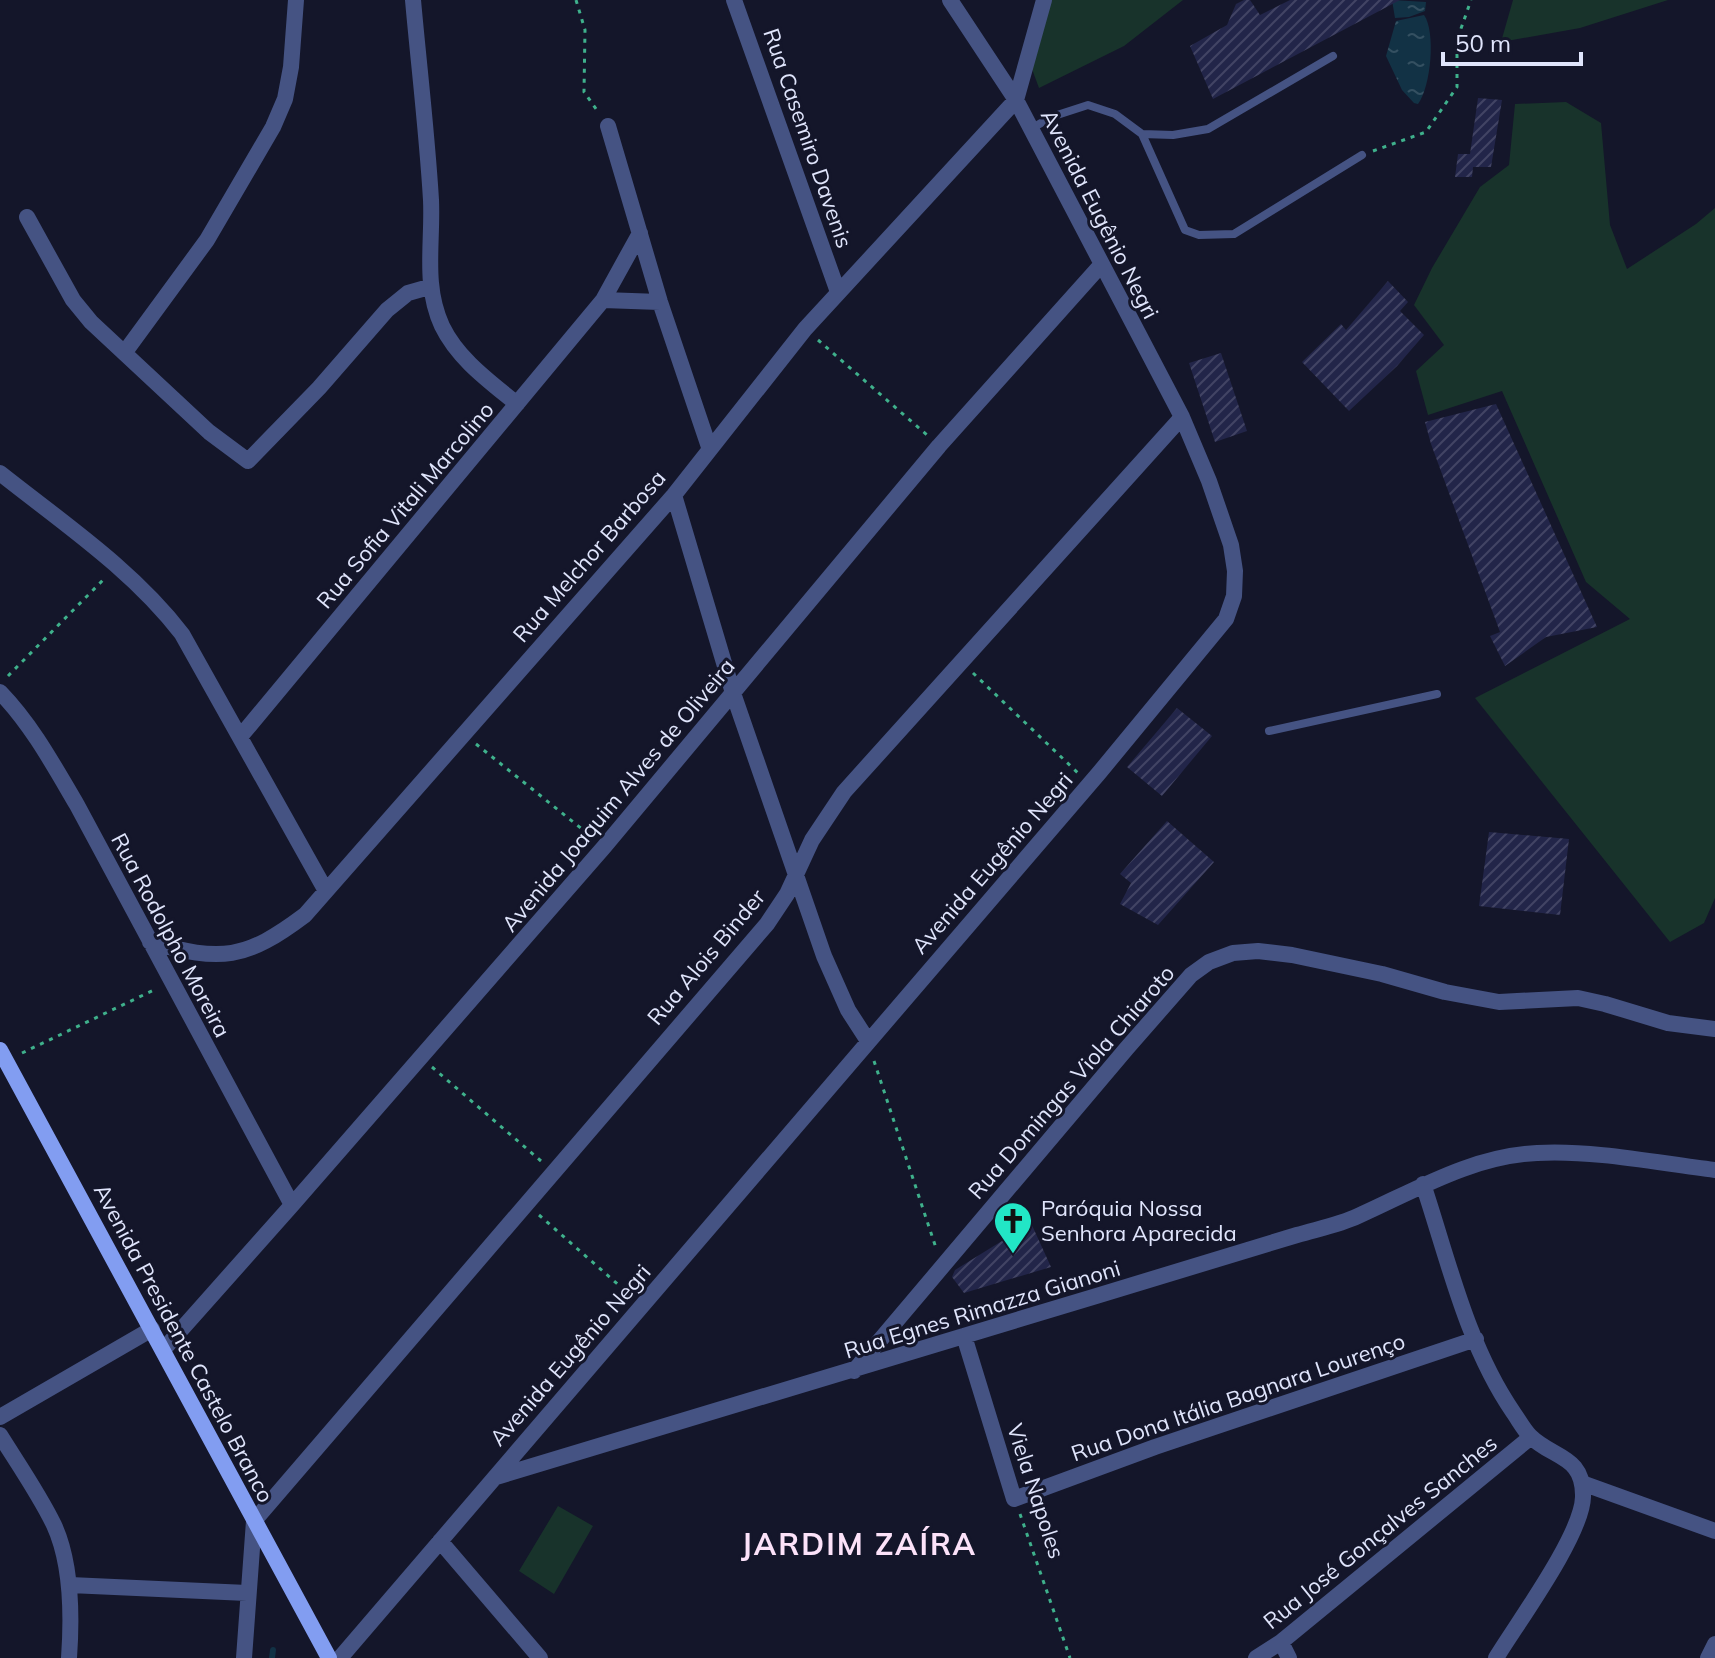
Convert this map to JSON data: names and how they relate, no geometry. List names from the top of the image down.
{
  "streets": {
    "street": [
      "Rua Casemiro Davenis",
      "Avenida Eugênio Negri",
      "Rua Sofia Vitali Marcolino",
      "Rua Melchor Barbosa",
      "Avenida Joaquim Alves de Oliveira",
      "Rua Rodolpho Moreira",
      "Rua Alois Binder",
      "Rua Domingas Viola Chiaroto",
      "Rua Egnes Rimazza Gianoni",
      "Avenida Presidente Castelo Branco",
      "Rua Dona Itália Bagnara Lourenço",
      "Viela Napoles",
      "Rua José Gonçalves Sanches"
    ]
  },
  "crossings": [
    ["Rua Casemiro Davenis", "Rua Melchor Barbosa"],
    ["Avenida Eugênio Negri", "Rua Melchor Barbosa"],
    ["Avenida Eugênio Negri", "Avenida Joaquim Alves de Oliveira"],
    ["Avenida Eugênio Negri", "Rua Alois Binder"],
    ["Avenida Eugênio Negri", "Rua Egnes Rimazza Gianoni"],
    ["Avenida Eugênio Negri", "Avenida Presidente Castelo Branco"],
    ["Rua Melchor Barbosa", "Rua Rodolpho Moreira"],
    ["Avenida Joaquim Alves de Oliveira", "Rua Rodolpho Moreira"],
    ["Avenida Joaquim Alves de Oliveira", "Avenida Presidente Castelo Branco"],
    ["Rua Alois Binder", "Avenida Presidente Castelo Branco"],
    ["Rua Domingas Viola Chiaroto", "Rua Egnes Rimazza Gianoni"],
    ["Rua Egnes Rimazza Gianoni", "Viela Napoles"],
    ["Rua Dona Itália Bagnara Lourenço", "Viela Napoles"]
  ],
  "districts": ["JARDIM ZAÍRA"],
  "places": {
    "church": ["Paróquia Nossa Senhora Aparecida"]
  },
  "scale_bar": "50 m"
}
